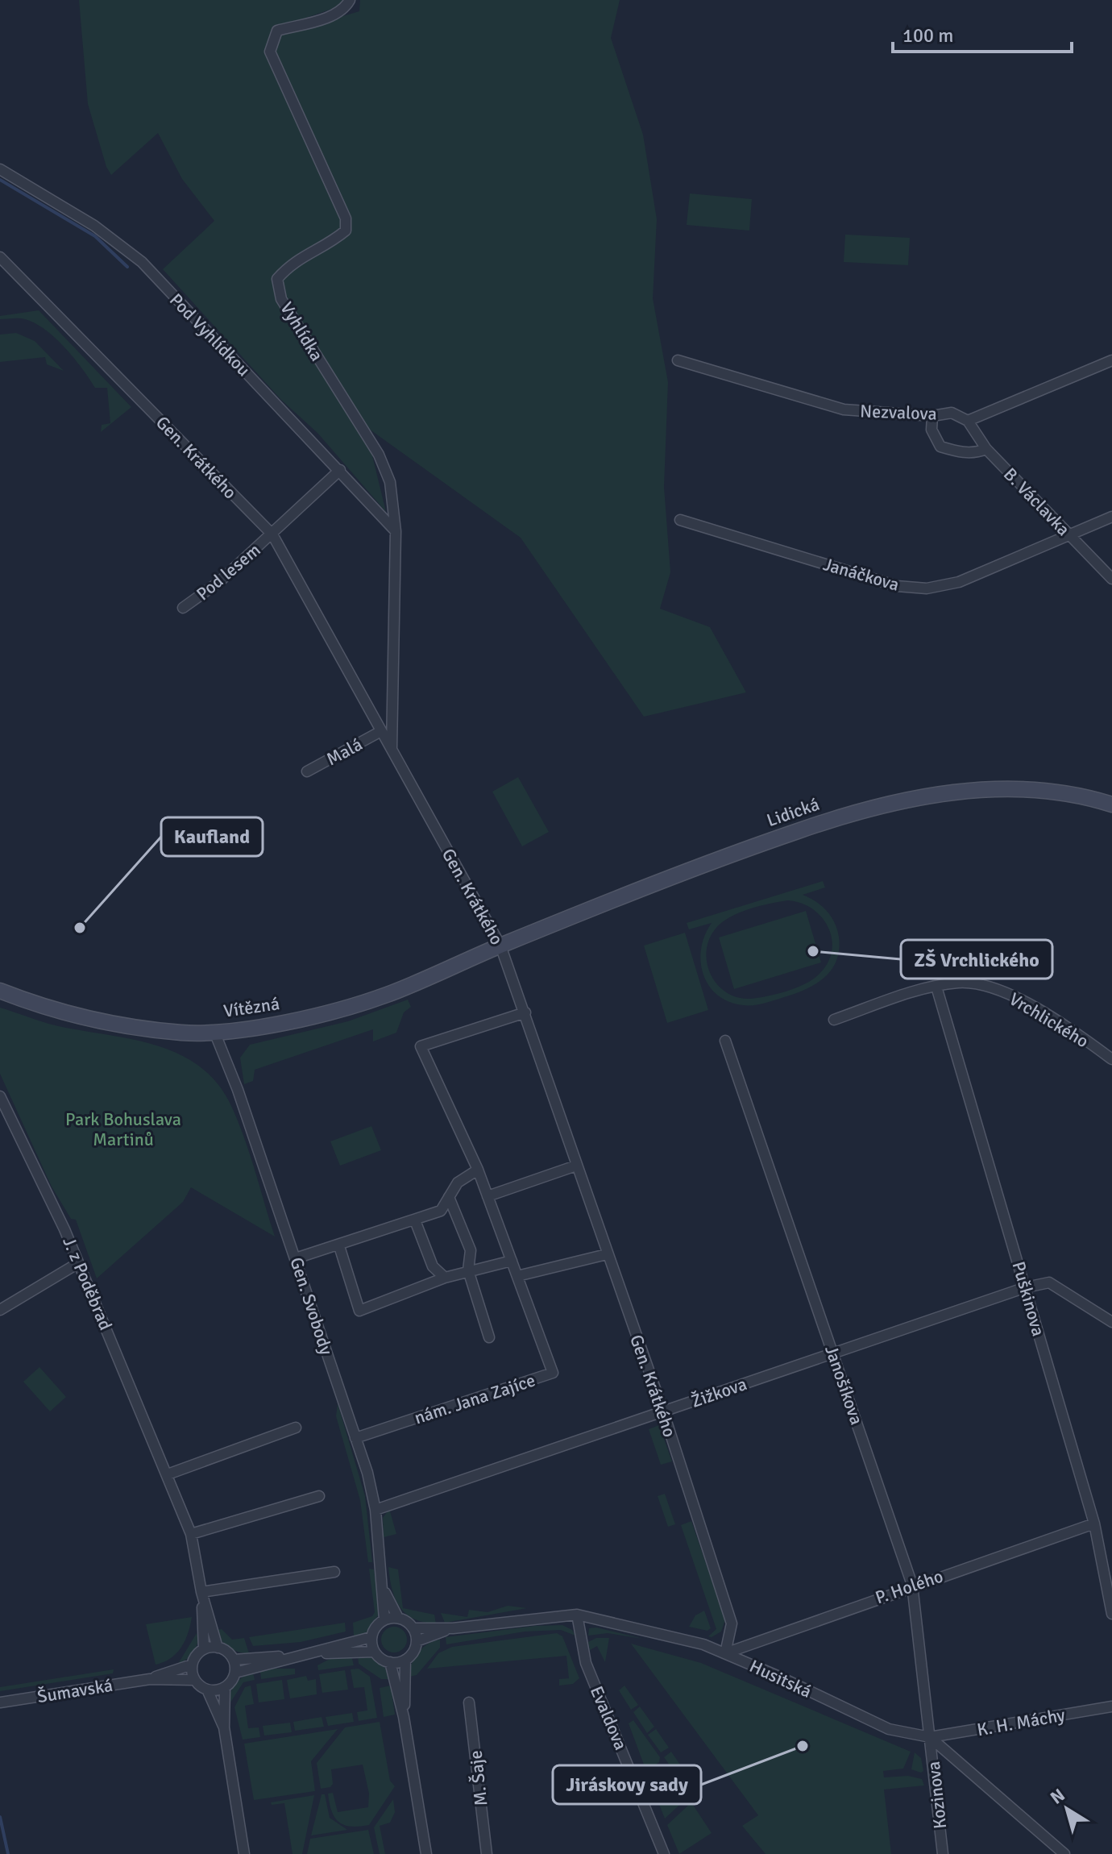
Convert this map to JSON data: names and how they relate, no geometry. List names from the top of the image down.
{
  "streets": {
    "main road": ["Lidická", "Vítězná"],
    "street": [
      "Vyhlídka",
      "Pod Vyhlídkou",
      "Nezvalova",
      "Gen. Krátkého",
      "B. Václavka",
      "Pod lesem",
      "Janáčkova",
      "Malá",
      "Vrchlického",
      "J. z Poděbrad",
      "Puškinova",
      "Gen. Svobody",
      "Janošíkova",
      "Žižkova",
      "nám. Jana Zajíce",
      "P. Holého",
      "Husitská",
      "Šumavská",
      "Evaldova",
      "K. H. Máchy",
      "M. Šaje",
      "Kozinova"
    ]
  },
  "crossings": [
    ["Vyhlídka", "Pod Vyhlídkou"],
    ["Vyhlídka", "Gen. Krátkého"],
    ["Pod Vyhlídkou", "Pod lesem"],
    ["Nezvalova", "B. Václavka"],
    ["Gen. Krátkého", "Pod lesem"],
    ["Gen. Krátkého", "Malá"],
    ["Gen. Krátkého", "Lidická"],
    ["Gen. Krátkého", "Vítězná"],
    ["Gen. Krátkého", "Žižkova"],
    ["Gen. Krátkého", "nám. Jana Zajíce"],
    ["Gen. Krátkého", "P. Holého"],
    ["Gen. Krátkého", "Husitská"],
    ["B. Václavka", "Janáčkova"],
    ["Lidická", "Vítězná"],
    ["Vítězná", "Gen. Svobody"],
    ["Vrchlického", "Puškinova"],
    ["J. z Poděbrad", "Šumavská"],
    ["Puškinova", "Žižkova"],
    ["Puškinova", "P. Holého"],
    ["Gen. Svobody", "Žižkova"],
    ["Gen. Svobody", "nám. Jana Zajíce"],
    ["Gen. Svobody", "Husitská"],
    ["Janošíkova", "Žižkova"],
    ["Janošíkova", "P. Holého"],
    ["Janošíkova", "Husitská"],
    ["Janošíkova", "K. H. Máchy"],
    ["Janošíkova", "Kozinova"],
    ["P. Holého", "Husitská"],
    ["Husitská", "Evaldova"],
    ["Husitská", "K. H. Máchy"],
    ["Husitská", "Kozinova"],
    ["K. H. Máchy", "Kozinova"]
  ],
  "parks": ["Park Bohuslava Martinů"],
  "places": ["Kaufland", "ZŠ Vrchlického", "Jiráskovy sady"],
  "scale_bar": "100 m",
  "north": "top left"
}
